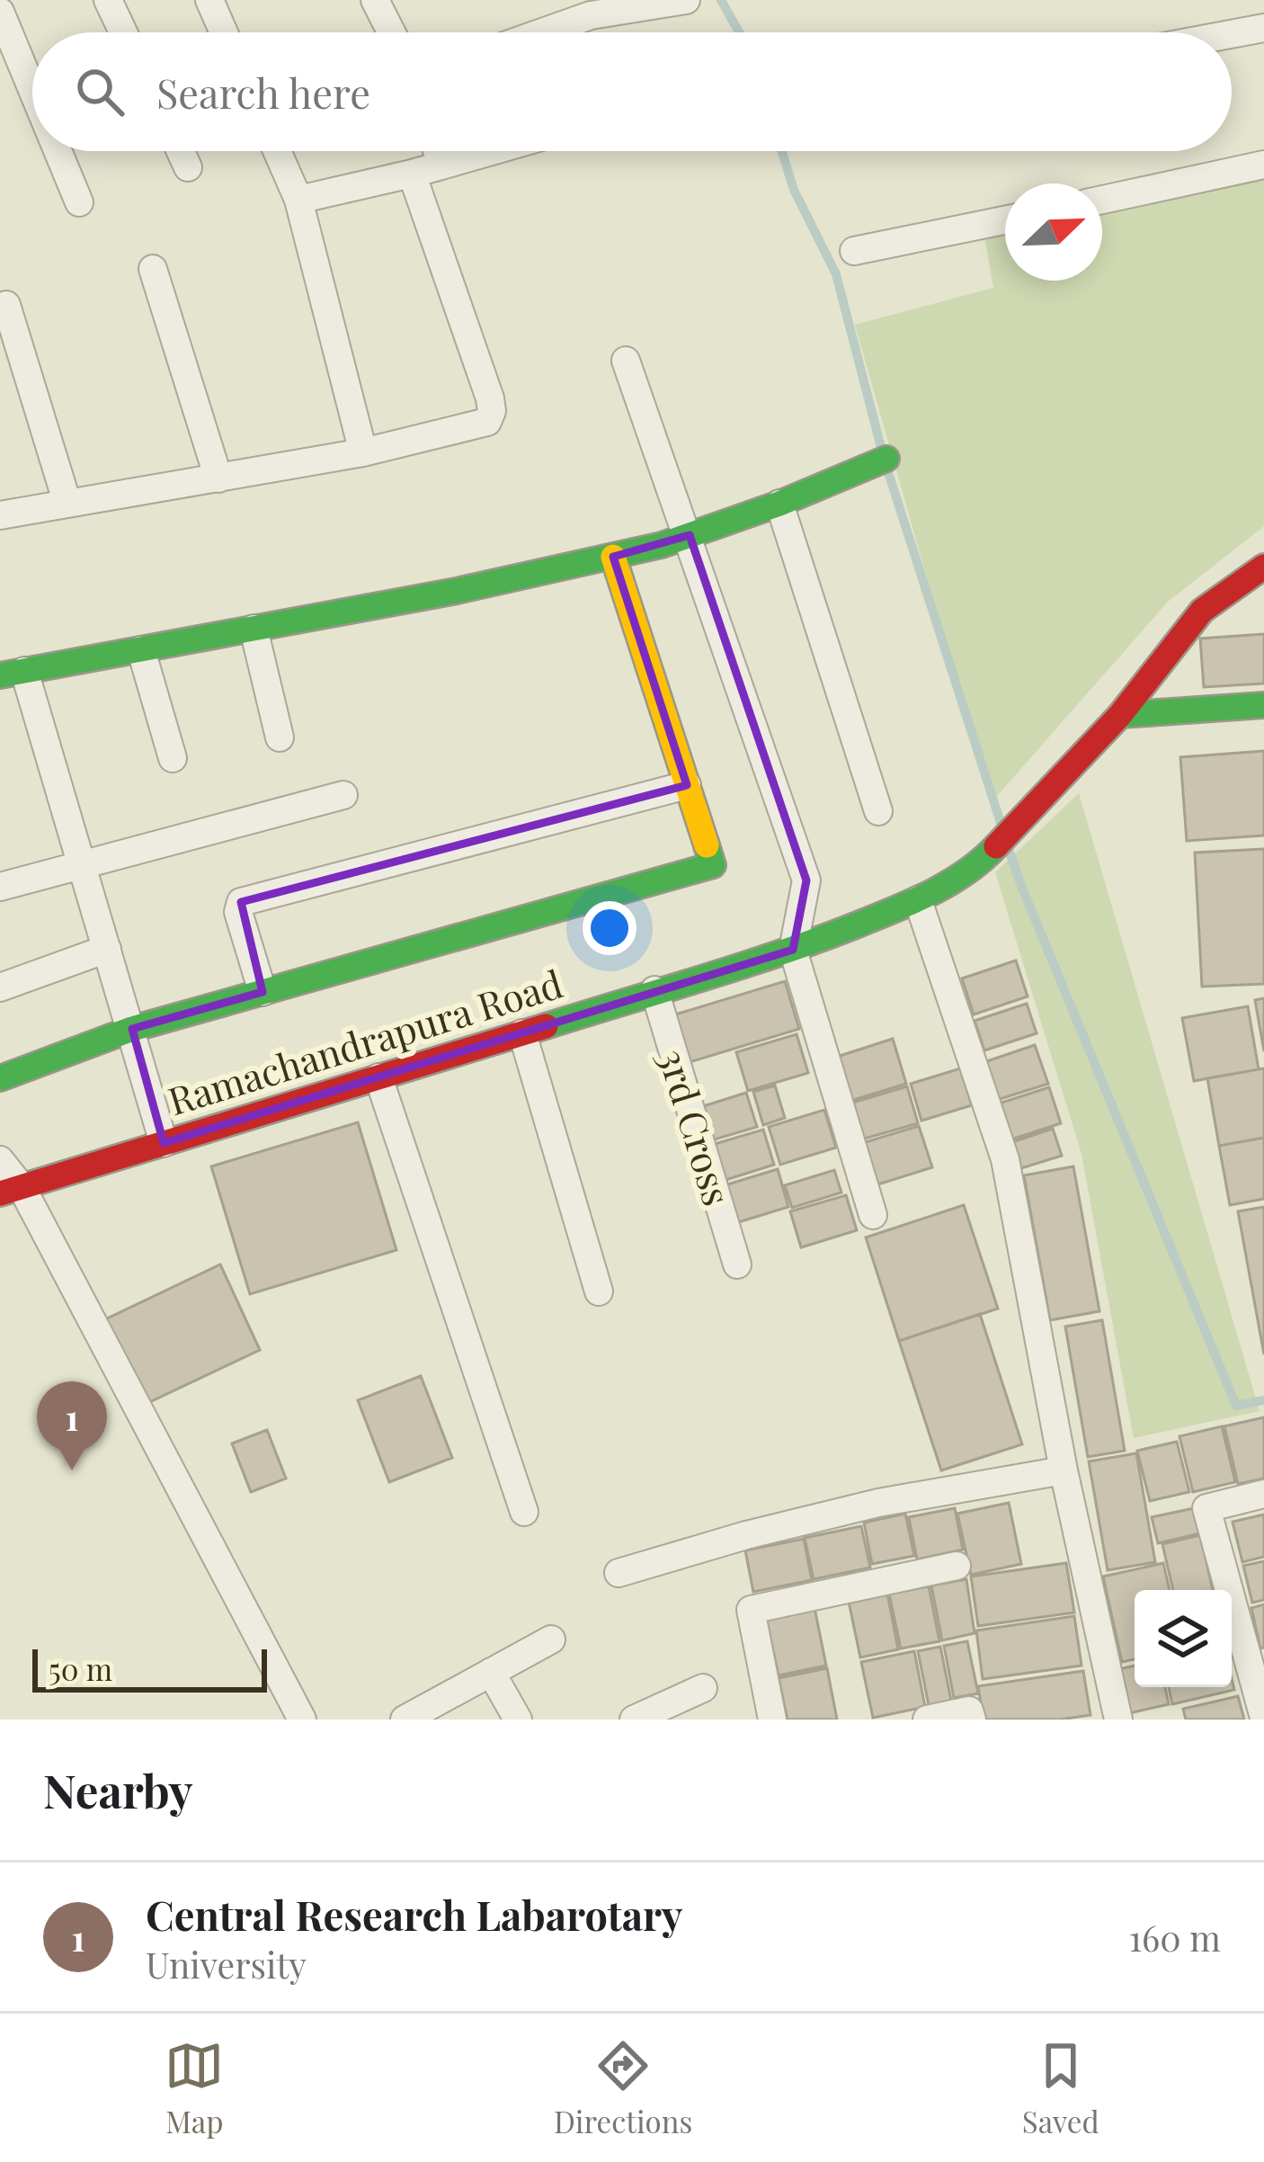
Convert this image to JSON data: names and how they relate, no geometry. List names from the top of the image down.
{
  "streets": {
    "street": ["Ramachandrapura Road", "3rd Cross"]
  },
  "crossings": [
    ["Ramachandrapura Road", "3rd Cross"]
  ],
  "scale_bar": "50 m",
  "north": "top right",
  "page": {
    "search": "Search here",
    "pins": "1",
    "scale": "50 m",
    "heading": "Nearby",
    "list": [
      {
        "mark": "1",
        "name": "Central Research Labarotary",
        "note": "University",
        "value": "160 m"
      }
    ],
    "nav": ["Map", "Directions", "Saved"]
  }
}
